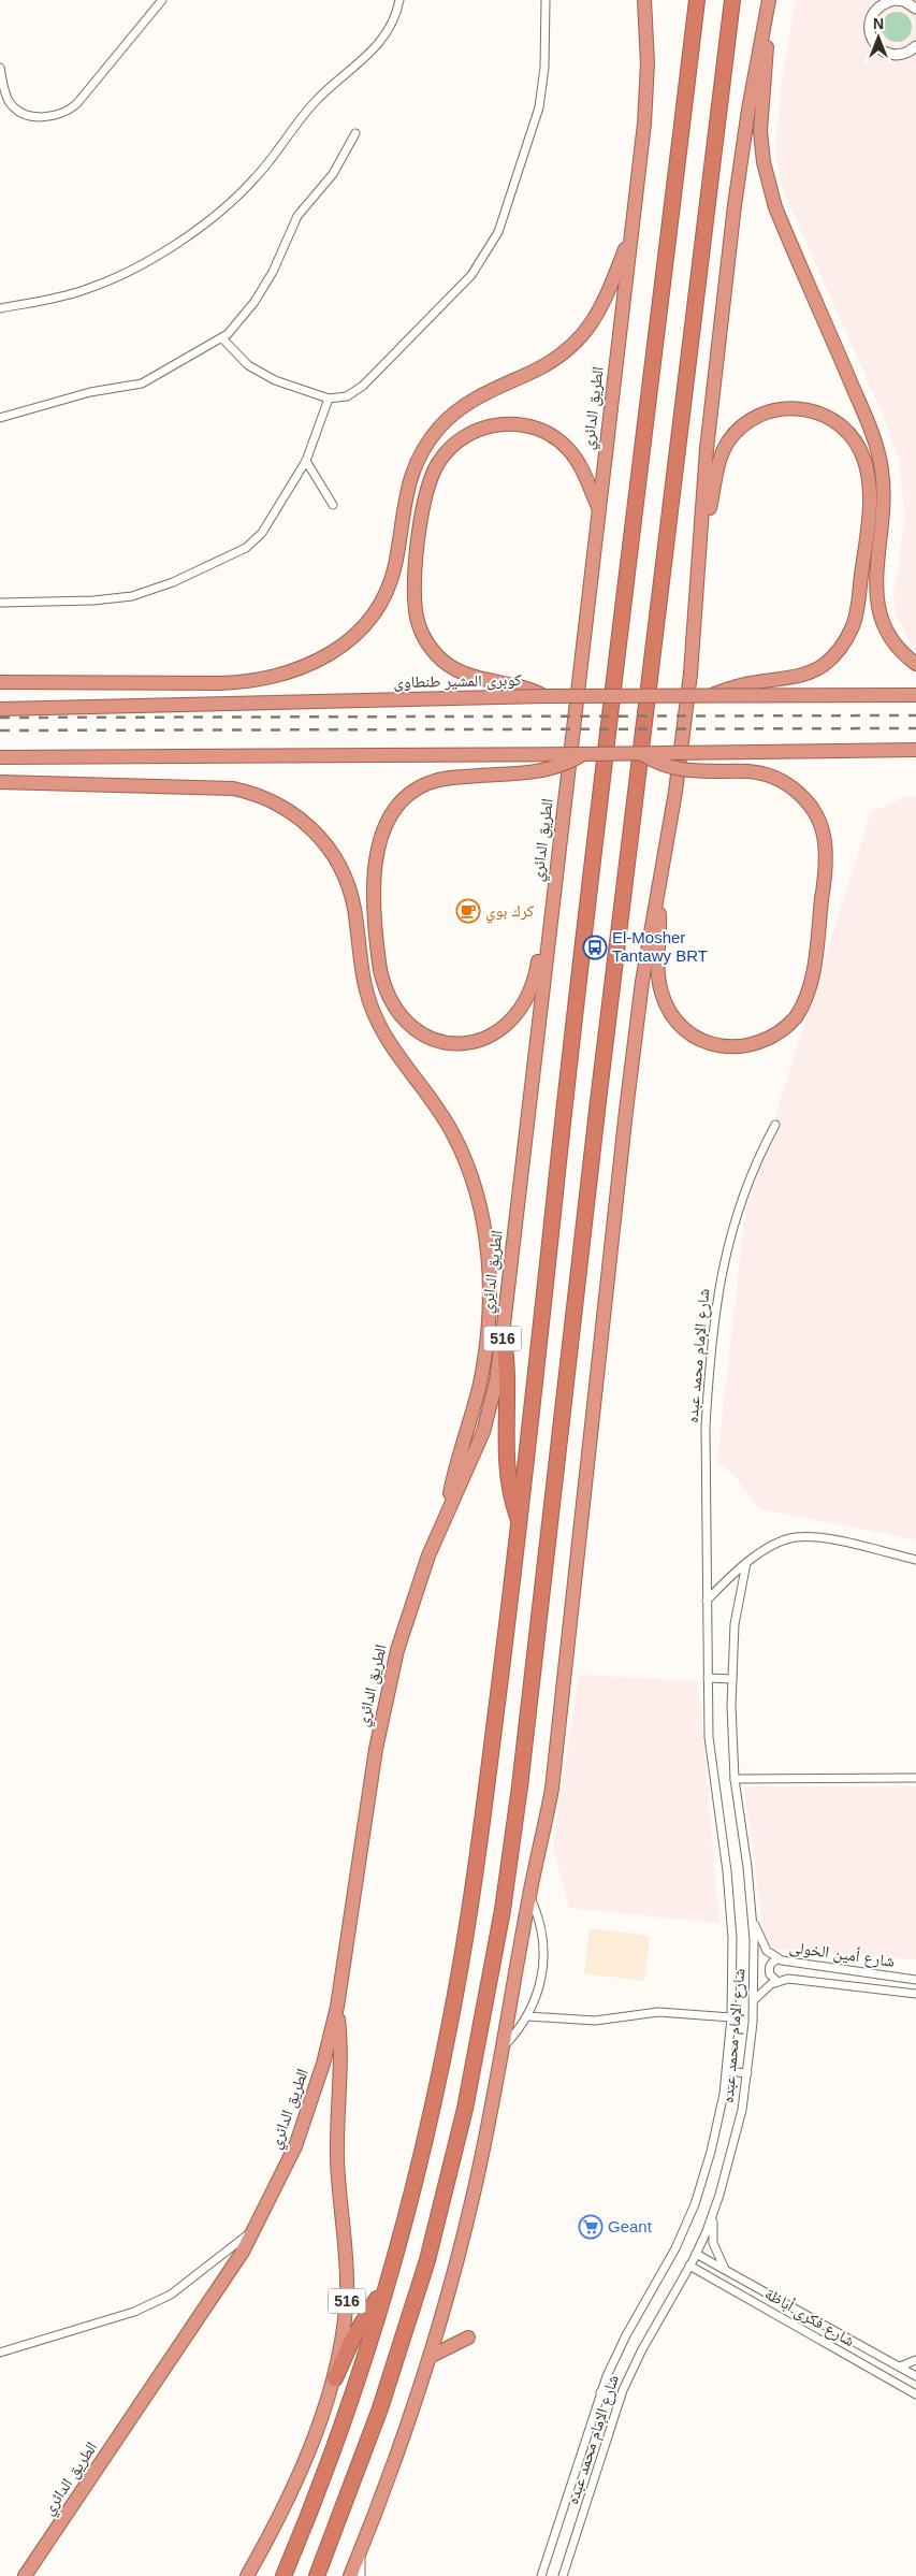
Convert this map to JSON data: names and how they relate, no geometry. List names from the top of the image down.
{
  "streets": {
    "highway": ["الطريق الدائري", "كوبرى المشير طنطاوى", "516"],
    "street": ["شارع الإمام محمد عبده", "شارع أمين الخولى", "شارع فكرى أباظة"]
  },
  "crossings": [
    ["الطريق الدائري", "516"],
    ["شارع الإمام محمد عبده", "شارع أمين الخولى"],
    ["شارع الإمام محمد عبده", "شارع فكرى أباظة"]
  ],
  "places": {
    "cafe": ["كرك بوي"],
    "bus stop": ["El-Mosher Tantawy BRT"],
    "supermarket": ["Geant"]
  },
  "north": "top"
}
